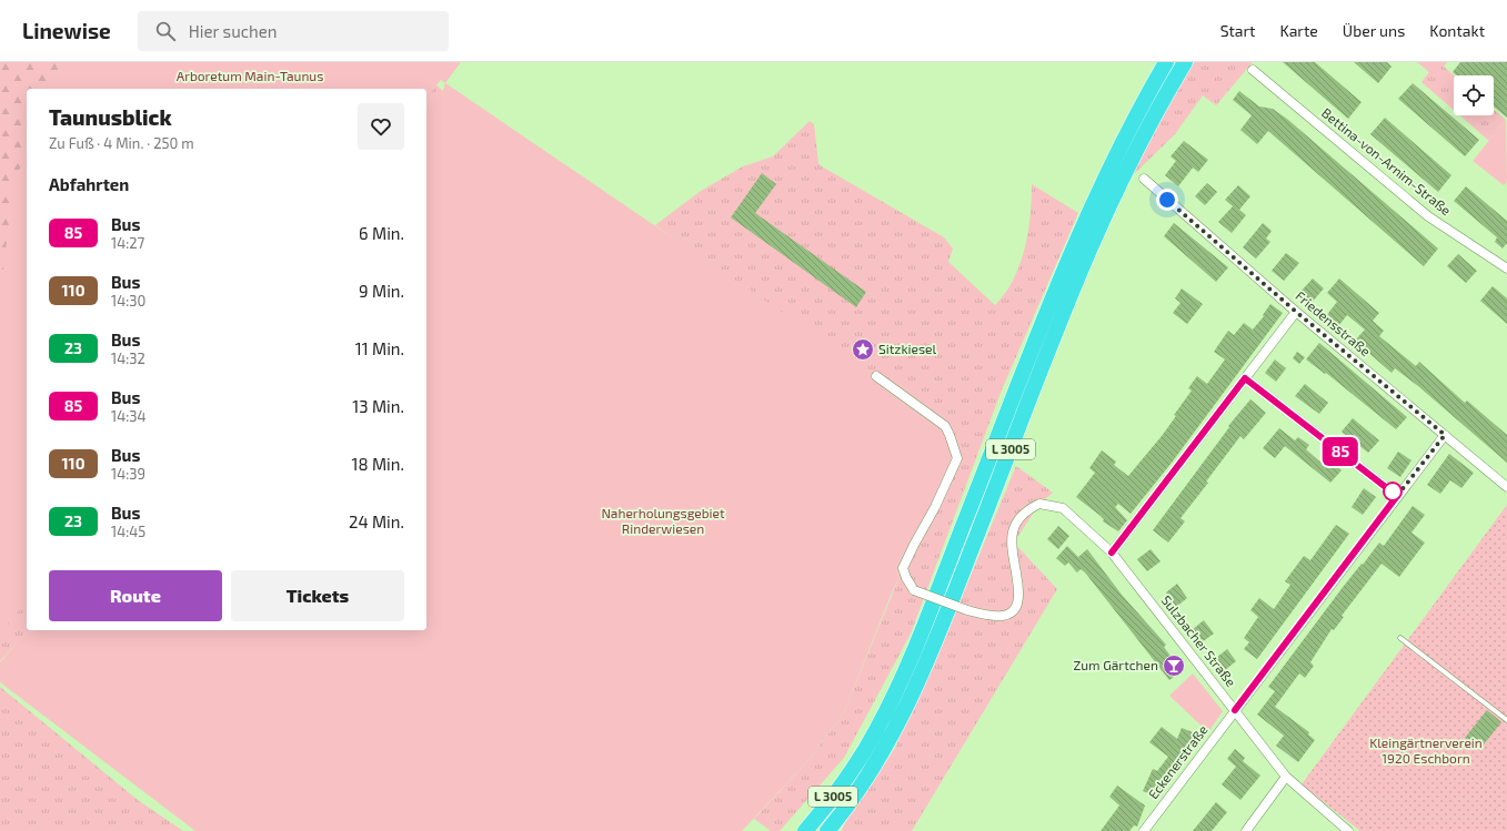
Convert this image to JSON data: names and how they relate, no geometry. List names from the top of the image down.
{
  "streets": {
    "highway": ["L 3005"],
    "street": [
      "Bettina-von-Arnim-Straße",
      "Friedensstraße",
      "Sulzbacher Straße",
      "Eckenerstraße"
    ]
  },
  "crossings": [
    ["Friedensstraße", "Eckenerstraße"],
    ["Sulzbacher Straße", "Eckenerstraße"]
  ],
  "parks": ["Arboretum Main-Taunus", "Naherholungsgebiet Rinderwiesen", "Kleingärtnerverein 1920 Eschborn"],
  "places": {
    "place": ["Sitzkiesel"],
    "bar": ["Zum Gärtchen"]
  },
  "lines": ["bus line 85"],
  "page": {
    "header": "Linewise",
    "search": "Hier suchen",
    "nav": [
      "Start",
      "Karte",
      "Über uns",
      "Kontakt"
    ],
    "on_map": "85",
    "heading": [
      ["Taunusblick", "Zu Fuß · 4 Min. · 250 m"],
      "Abfahrten"
    ],
    "list": [
      {
        "mark": "85",
        "name": "Bus",
        "note": "14:27",
        "value": "6 Min."
      },
      {
        "mark": "110",
        "name": "Bus",
        "note": "14:30",
        "value": "9 Min."
      },
      {
        "mark": "23",
        "name": "Bus",
        "note": "14:32",
        "value": "11 Min."
      },
      {
        "mark": "85",
        "name": "Bus",
        "note": "14:34",
        "value": "13 Min."
      },
      {
        "mark": "110",
        "name": "Bus",
        "note": "14:39",
        "value": "18 Min."
      },
      {
        "mark": "23",
        "name": "Bus",
        "note": "14:45",
        "value": "24 Min."
      }
    ],
    "buttons": ["Route", "Tickets"]
  }
}
